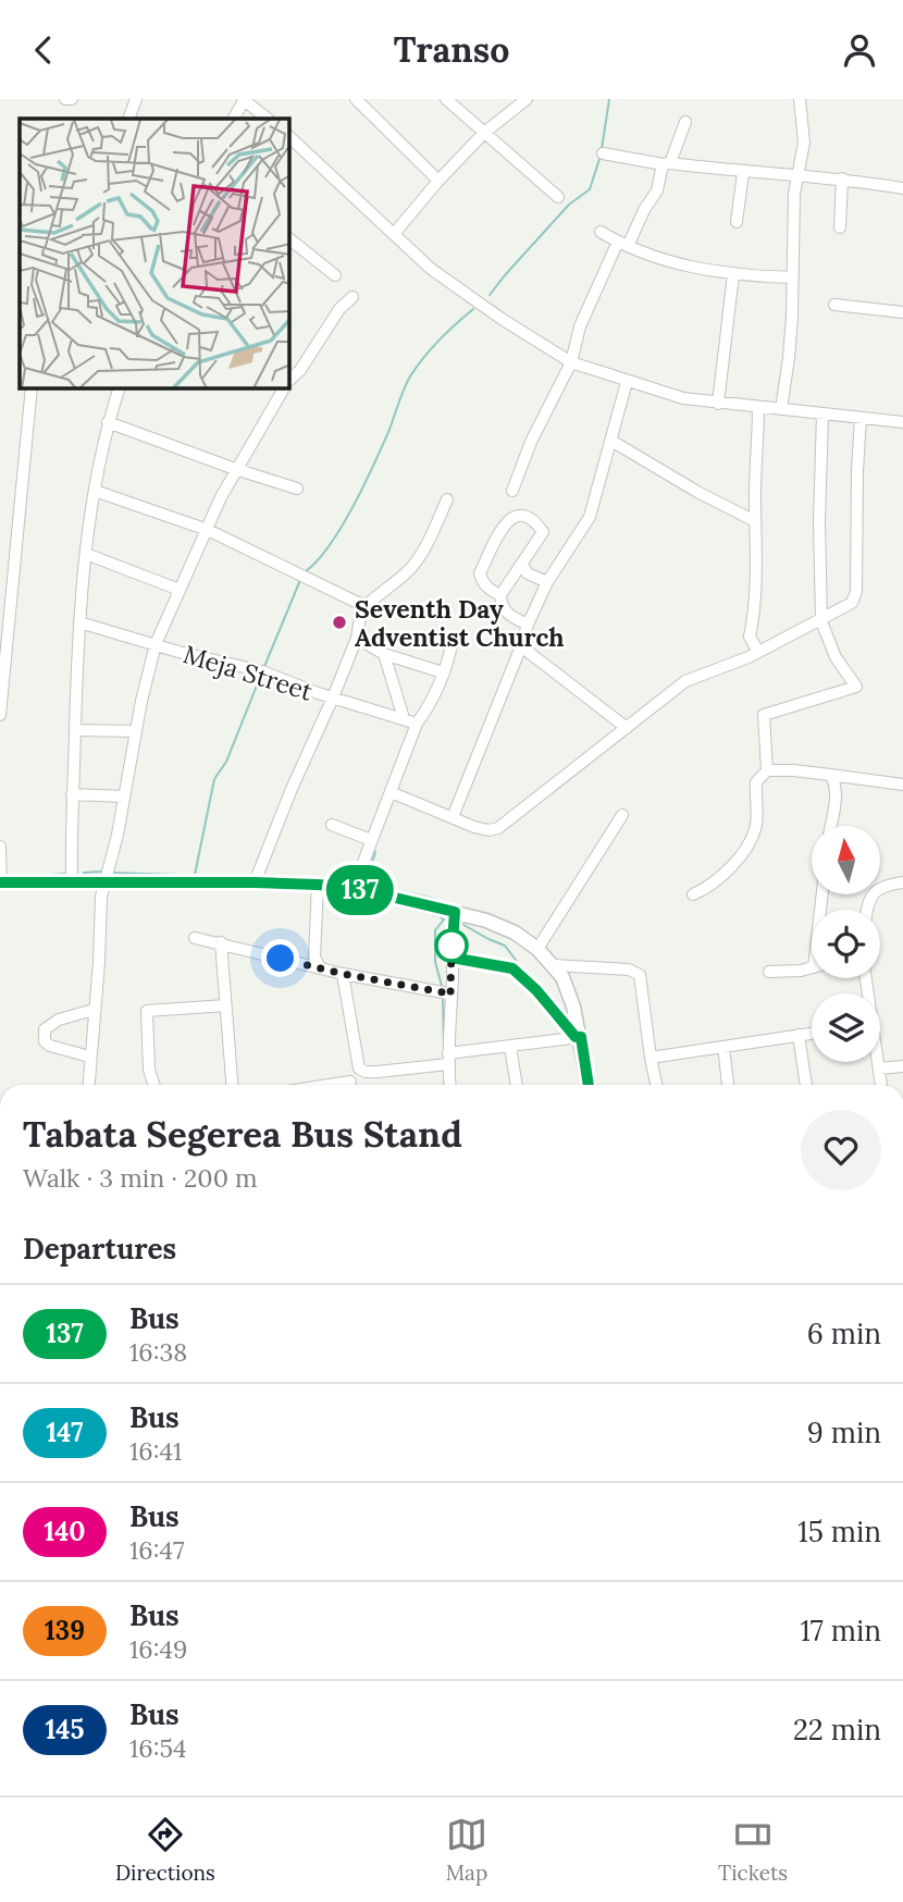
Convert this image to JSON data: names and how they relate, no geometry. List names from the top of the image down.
{
  "streets": {
    "street": ["Meja Street"]
  },
  "places": ["Seventh Day Adventist Church"],
  "lines": ["bus line 137"],
  "north": "top",
  "page": {
    "header": "Transo",
    "on_map": "137",
    "heading": [
      ["Tabata Segerea Bus Stand", "Walk · 3 min · 200 m"],
      "Departures"
    ],
    "list": [
      {
        "mark": "137",
        "name": "Bus",
        "note": "16:38",
        "value": "6 min"
      },
      {
        "mark": "147",
        "name": "Bus",
        "note": "16:41",
        "value": "9 min"
      },
      {
        "mark": "140",
        "name": "Bus",
        "note": "16:47",
        "value": "15 min"
      },
      {
        "mark": "139",
        "name": "Bus",
        "note": "16:49",
        "value": "17 min"
      },
      {
        "mark": "145",
        "name": "Bus",
        "note": "16:54",
        "value": "22 min"
      }
    ],
    "tabs": ["Directions", "Map", "Tickets"]
  }
}
